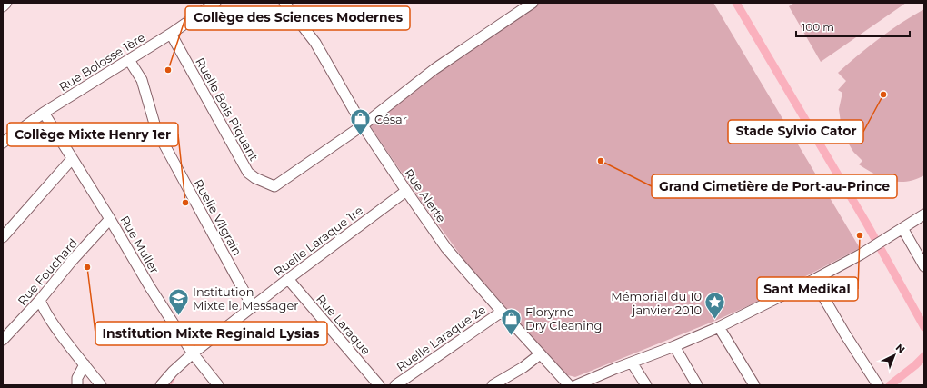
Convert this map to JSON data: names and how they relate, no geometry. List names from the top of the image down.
{
  "streets": {
    "street": [
      "Rue Bolosse 1ère",
      "Ruelle Bois Piquant",
      "Rue Alerte",
      "Ruelle Vilgrain",
      "Ruelle Laraque 1re",
      "Rue Muller",
      "Rue Fouchard",
      "Rue Laraque",
      "Ruelle Laraque 2e"
    ]
  },
  "crossings": [
    ["Rue Bolosse 1ère", "Ruelle Bois Piquant"],
    ["Rue Bolosse 1ère", "Ruelle Vilgrain"],
    ["Rue Bolosse 1ère", "Rue Muller"],
    ["Ruelle Bois Piquant", "Rue Alerte"],
    ["Rue Alerte", "Ruelle Laraque 1re"],
    ["Rue Alerte", "Ruelle Laraque 2e"],
    ["Ruelle Vilgrain", "Ruelle Laraque 1re"],
    ["Ruelle Laraque 1re", "Rue Muller"],
    ["Ruelle Laraque 1re", "Rue Laraque"],
    ["Rue Muller", "Rue Fouchard"]
  ],
  "places": {
    "other": [
      "Collège des Sciences Modernes",
      "Stade Sylvio Cator",
      "Grand Cimetière de Port-au-Prince",
      "Collège Mixte Henry 1er",
      "Sant Medikal",
      "Institution Mixte Reginald Lysias"
    ],
    "shop": ["César", "Floryrne Dry Cleaning"],
    "school or university": ["Institution Mixte le Messager"],
    "place": ["Mémorial du 10 janvier 2010"]
  },
  "scale_bar": "100 m",
  "north": "top right"
}
